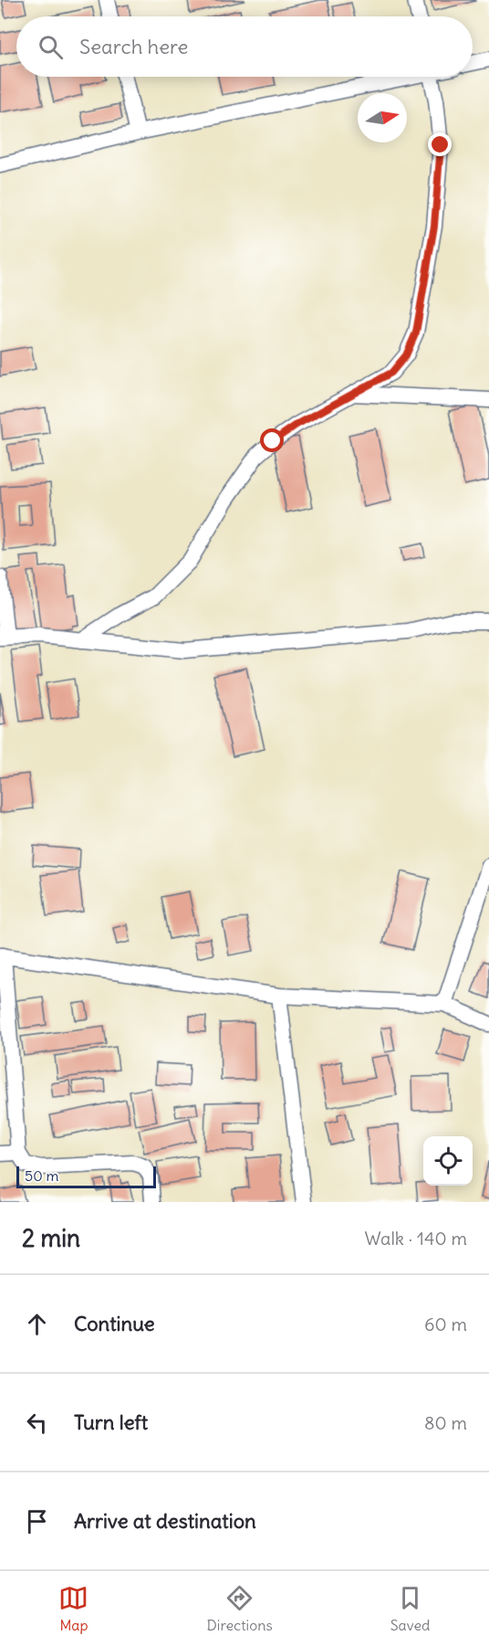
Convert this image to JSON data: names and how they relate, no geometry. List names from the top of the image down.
{
  "scale_bar": "50 m",
  "north": "right",
  "page": {
    "search": "Search here",
    "scale": "50 m",
    "heading": ["2 min", "Walk · 140 m"],
    "list": [
      ["Continue", "60 m"],
      ["Turn left", "80 m"],
      "Arrive at destination"
    ],
    "nav": ["Map", "Directions", "Saved"]
  }
}
